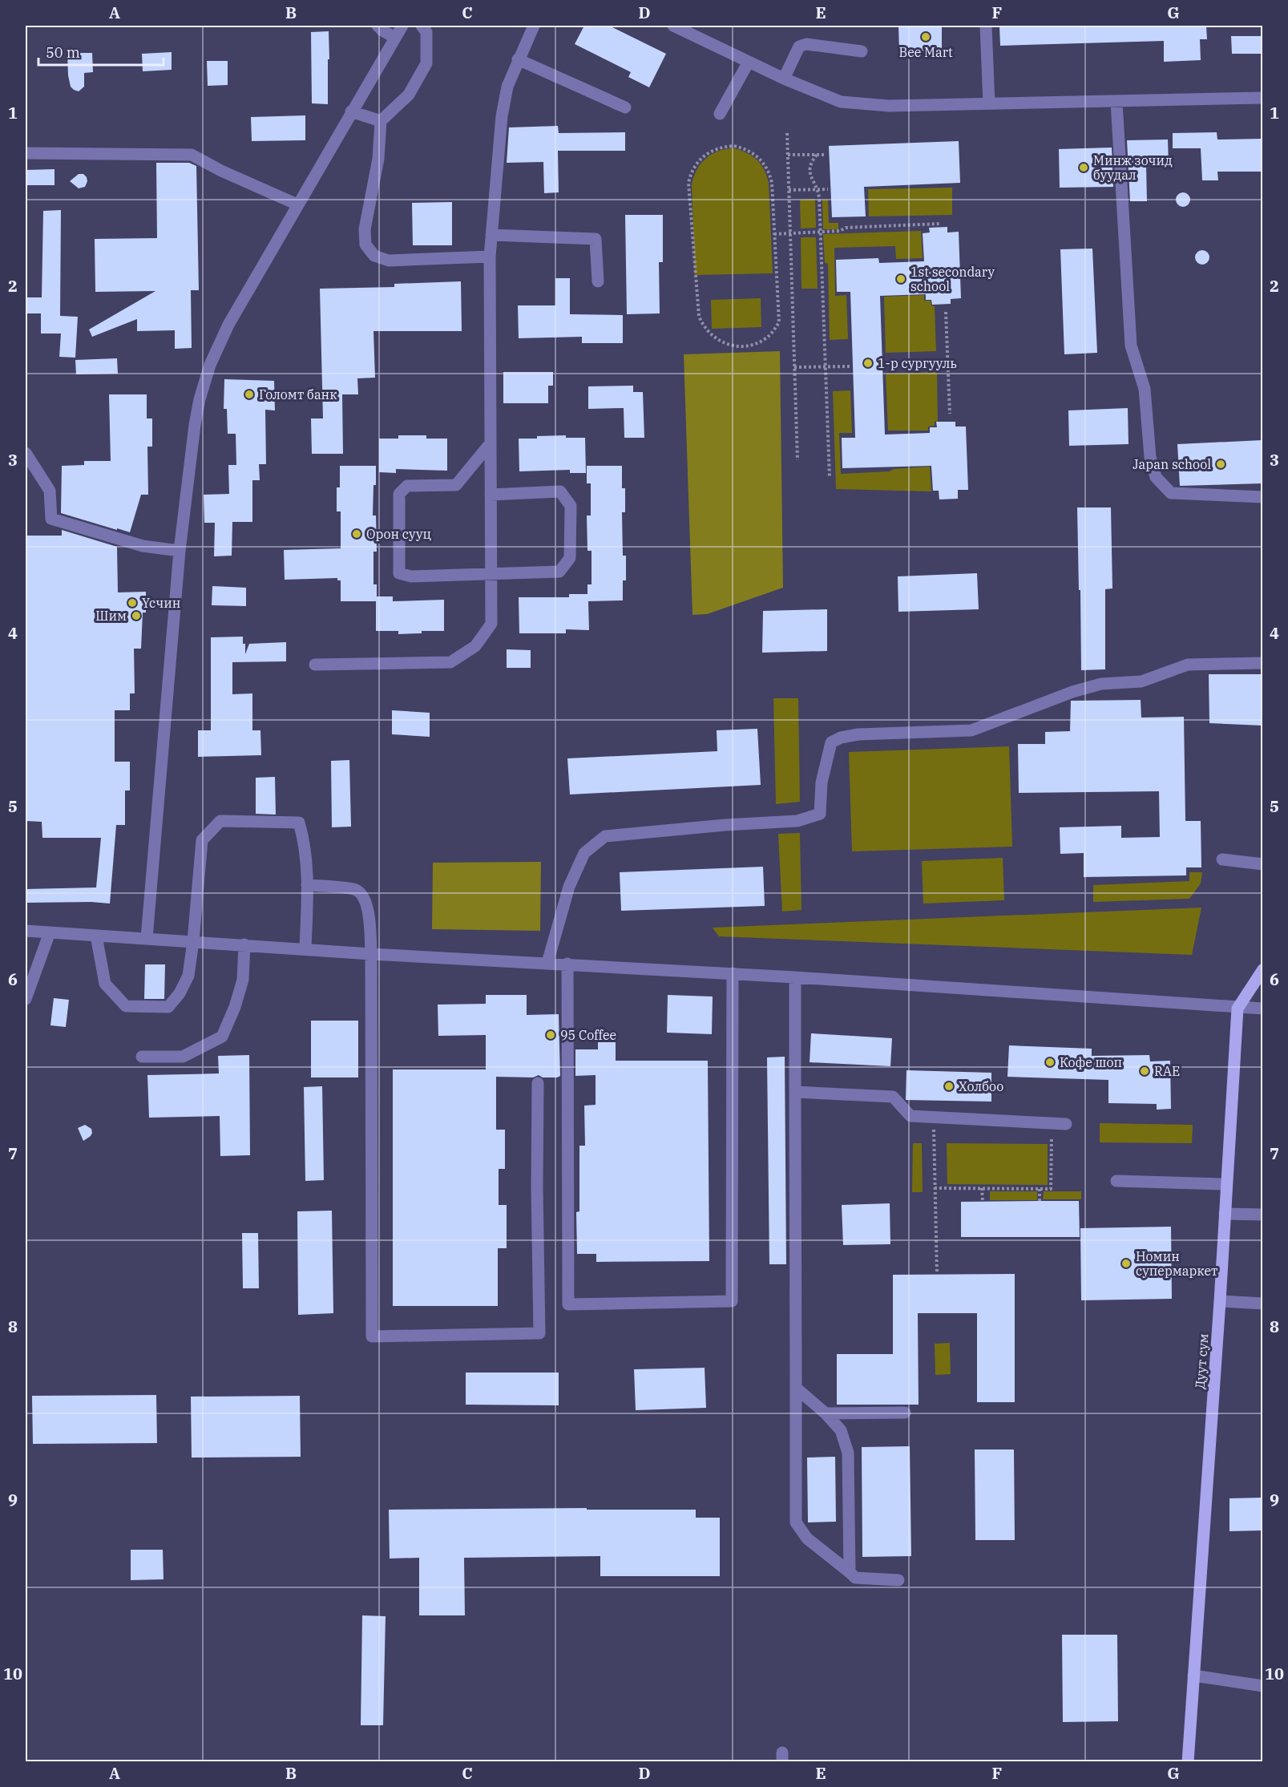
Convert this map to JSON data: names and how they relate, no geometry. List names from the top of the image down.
{
  "streets": {
    "main road": ["Дуут сум"]
  },
  "places": [
    "Bee Mart",
    "Минж зочид буудал",
    "1st secondary school",
    "1-р сургууль",
    "Голомт банк",
    "Japan school",
    "Орон сууц",
    "Үсчин",
    "Шим",
    "95 Coffee",
    "Кофе шоп",
    "RAE",
    "Холбоо",
    "Номин супермаркет"
  ],
  "scale_bar": "50 m",
  "grid": {
    "columns": [
      "A",
      "B",
      "C",
      "D",
      "E",
      "F",
      "G"
    ],
    "rows": [
      "1",
      "2",
      "3",
      "4",
      "5",
      "6",
      "7",
      "8",
      "9",
      "10"
    ]
  }
}
